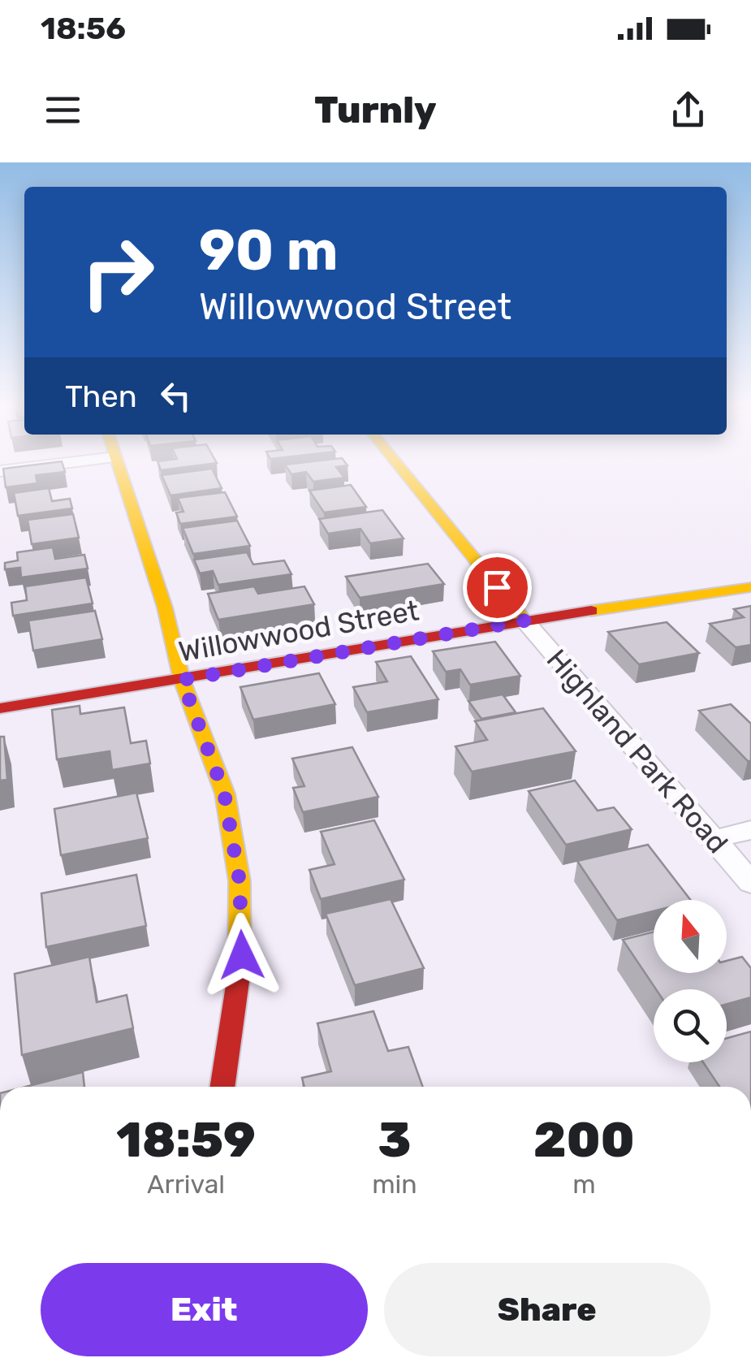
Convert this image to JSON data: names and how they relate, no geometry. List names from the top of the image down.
{
  "streets": {
    "street": ["Willowwood Street", "Highland Park Road"]
  },
  "crossings": [
    ["Willowwood Street", "Highland Park Road"]
  ],
  "north": "top",
  "page": {
    "status": "18:56",
    "header": "Turnly",
    "turn": ["90 m", "Willowwood Street"],
    "then": "Then",
    "eta": [
      "18:59",
      "Arrival",
      "3",
      "min",
      "200",
      "m"
    ],
    "buttons": ["Exit", "Share"]
  }
}
